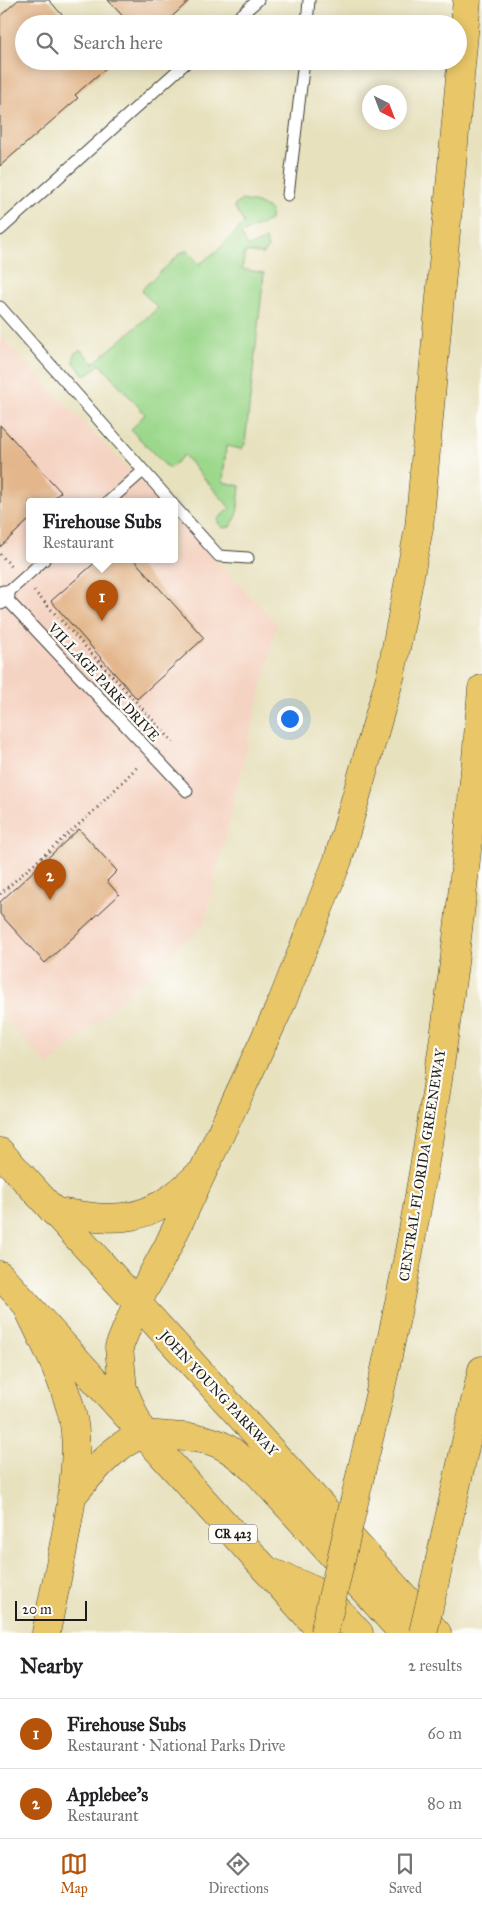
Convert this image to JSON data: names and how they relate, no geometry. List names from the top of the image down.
{
  "streets": {
    "highway": ["CENTRAL FLORIDA GREENEWAY", "JOHN YOUNG PARKWAY", "CR 423"],
    "lane": ["VILLAGE PARK DRIVE"]
  },
  "crossings": [
    ["CENTRAL FLORIDA GREENEWAY", "CR 423"]
  ],
  "scale_bar": "20 m",
  "north": "bottom right",
  "page": {
    "search": "Search here",
    "popup": ["Firehouse Subs", "Restaurant"],
    "pins": ["1", "2"],
    "scale": "20 m",
    "heading": ["Nearby", "2 results"],
    "list": [
      {
        "mark": "1",
        "name": "Firehouse Subs",
        "note": "Restaurant · National Parks Drive",
        "value": "60 m"
      },
      {
        "mark": "2",
        "name": "Applebee's",
        "note": "Restaurant",
        "value": "80 m"
      }
    ],
    "nav": ["Map", "Directions", "Saved"]
  }
}
